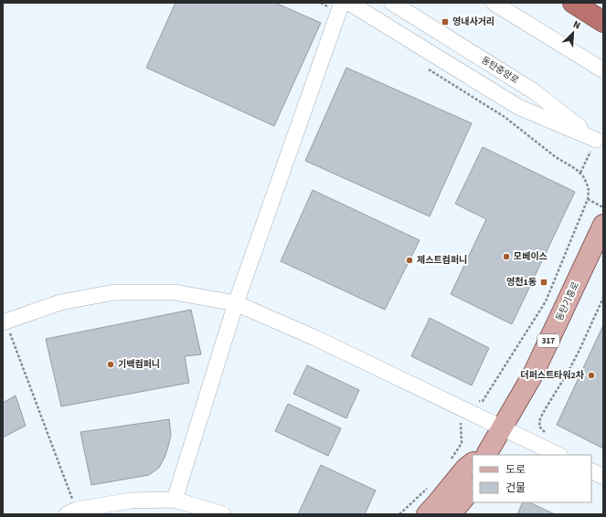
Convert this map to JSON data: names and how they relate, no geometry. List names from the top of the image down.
{
  "streets": {
    "main road": ["동탄기흥로", "317"],
    "street": ["동탄중앙로"]
  },
  "places": {
    "transit": ["영내사거리", "영천1동"],
    "other": [
      "모베이스",
      "제스트컴퍼니",
      "기백컴퍼니",
      "더퍼스트타워2차"
    ]
  },
  "legend": ["도로", "건물"],
  "north": "top right"
}
